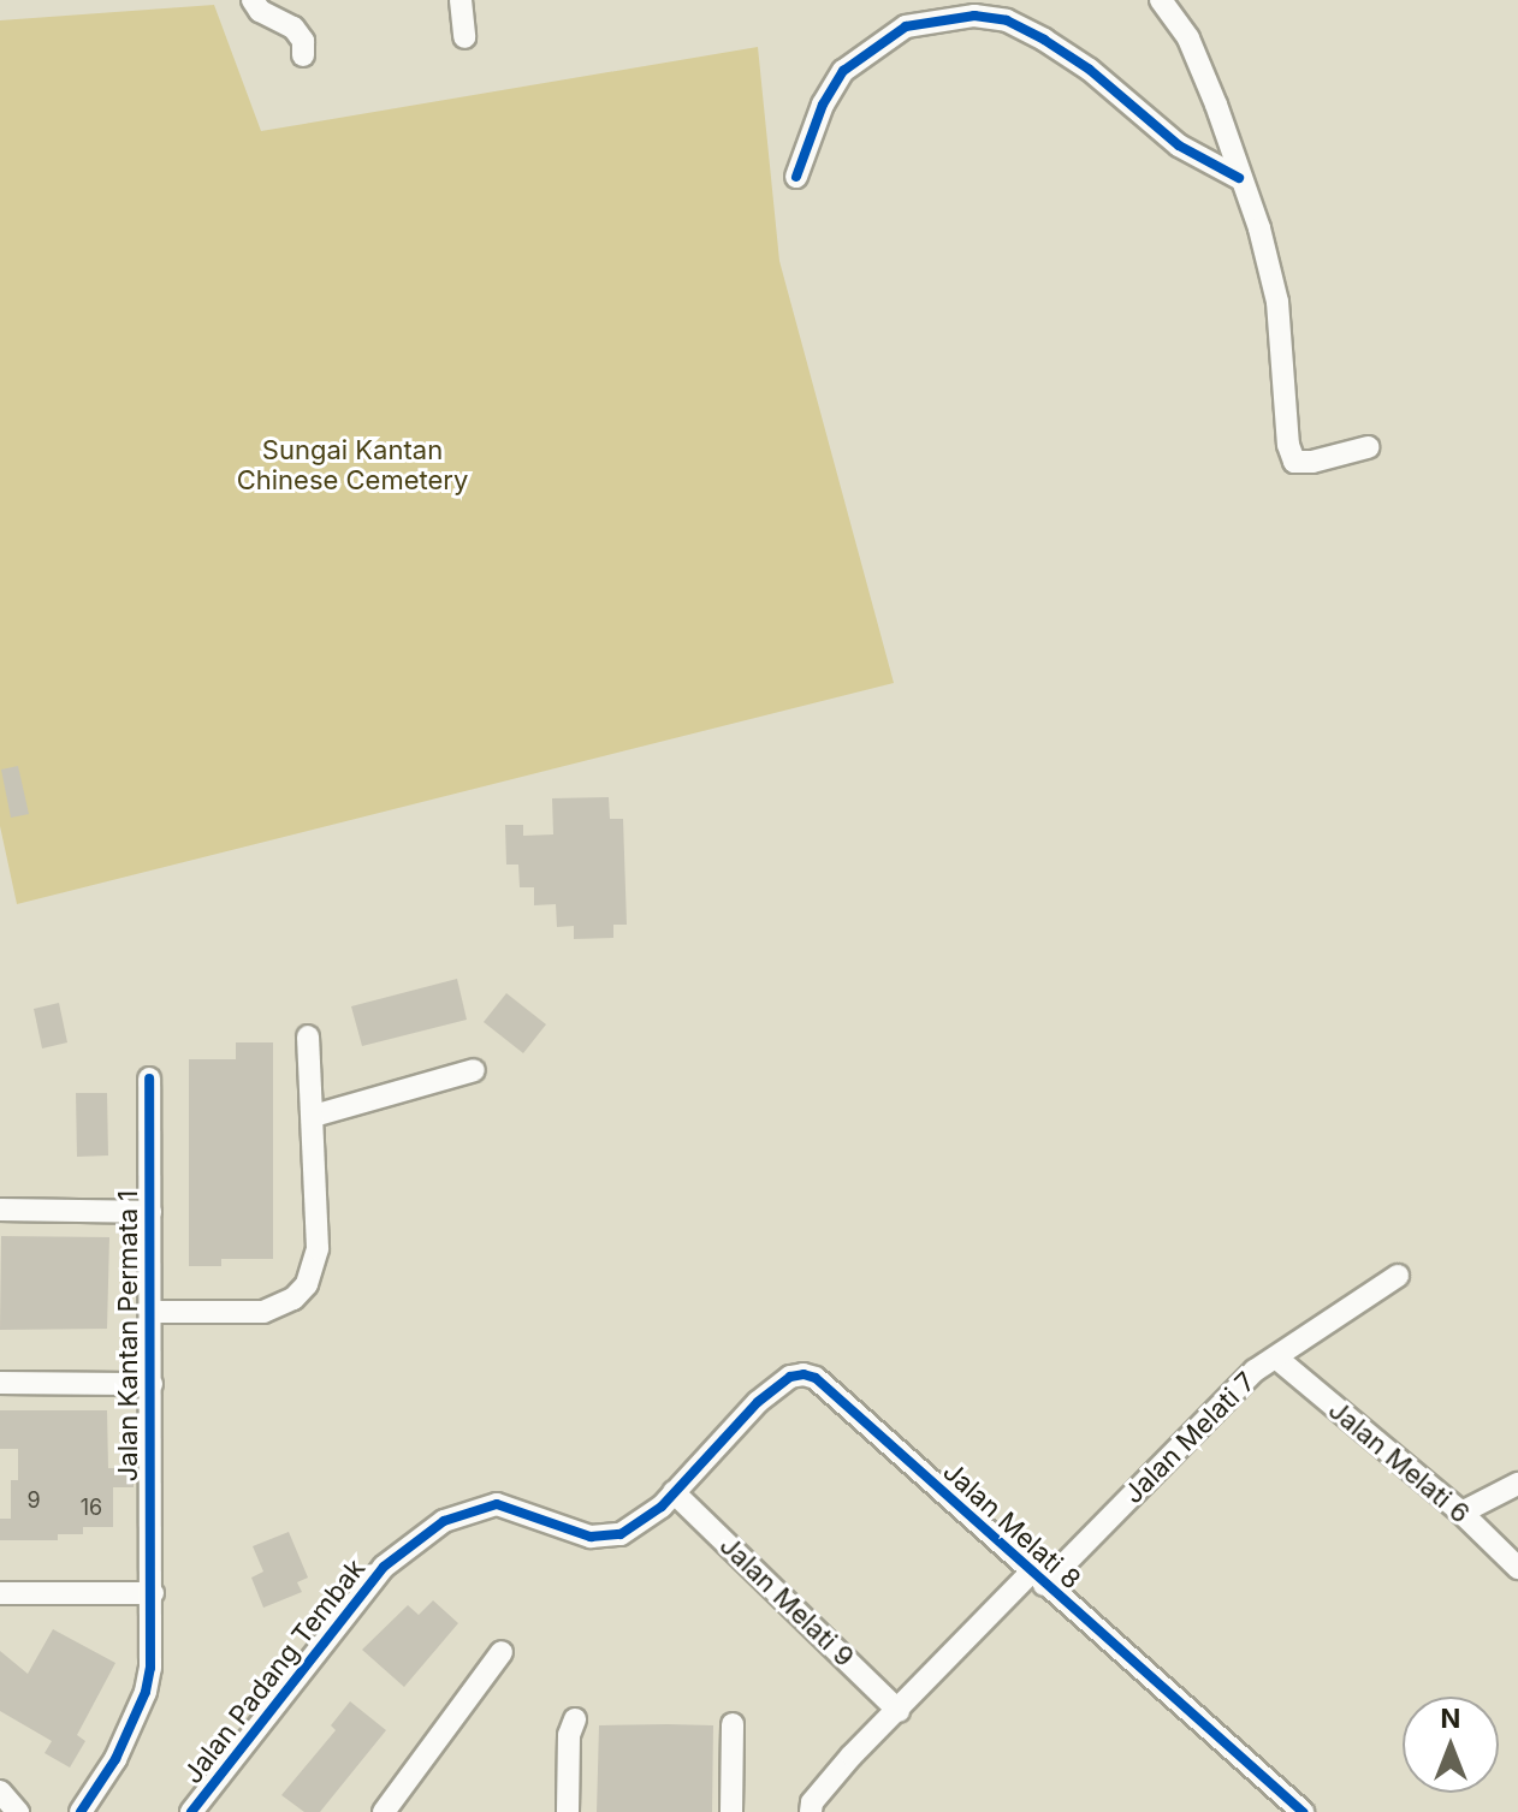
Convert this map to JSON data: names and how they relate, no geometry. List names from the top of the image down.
{
  "streets": {
    "street": [
      "Jalan Kantan Permata 1",
      "Jalan Melati 7",
      "Jalan Melati 6",
      "Jalan Melati 8",
      "Jalan Melati 9",
      "Jalan Padang Tembak"
    ]
  },
  "crossings": [
    ["Jalan Melati 7", "Jalan Melati 6"],
    ["Jalan Melati 7", "Jalan Melati 8"],
    ["Jalan Melati 8", "Jalan Padang Tembak"],
    ["Jalan Melati 9", "Jalan Padang Tembak"]
  ],
  "parks": ["Sungai Kantan Chinese Cemetery"],
  "house_numbers": ["9", "16"],
  "north": "top"
}
